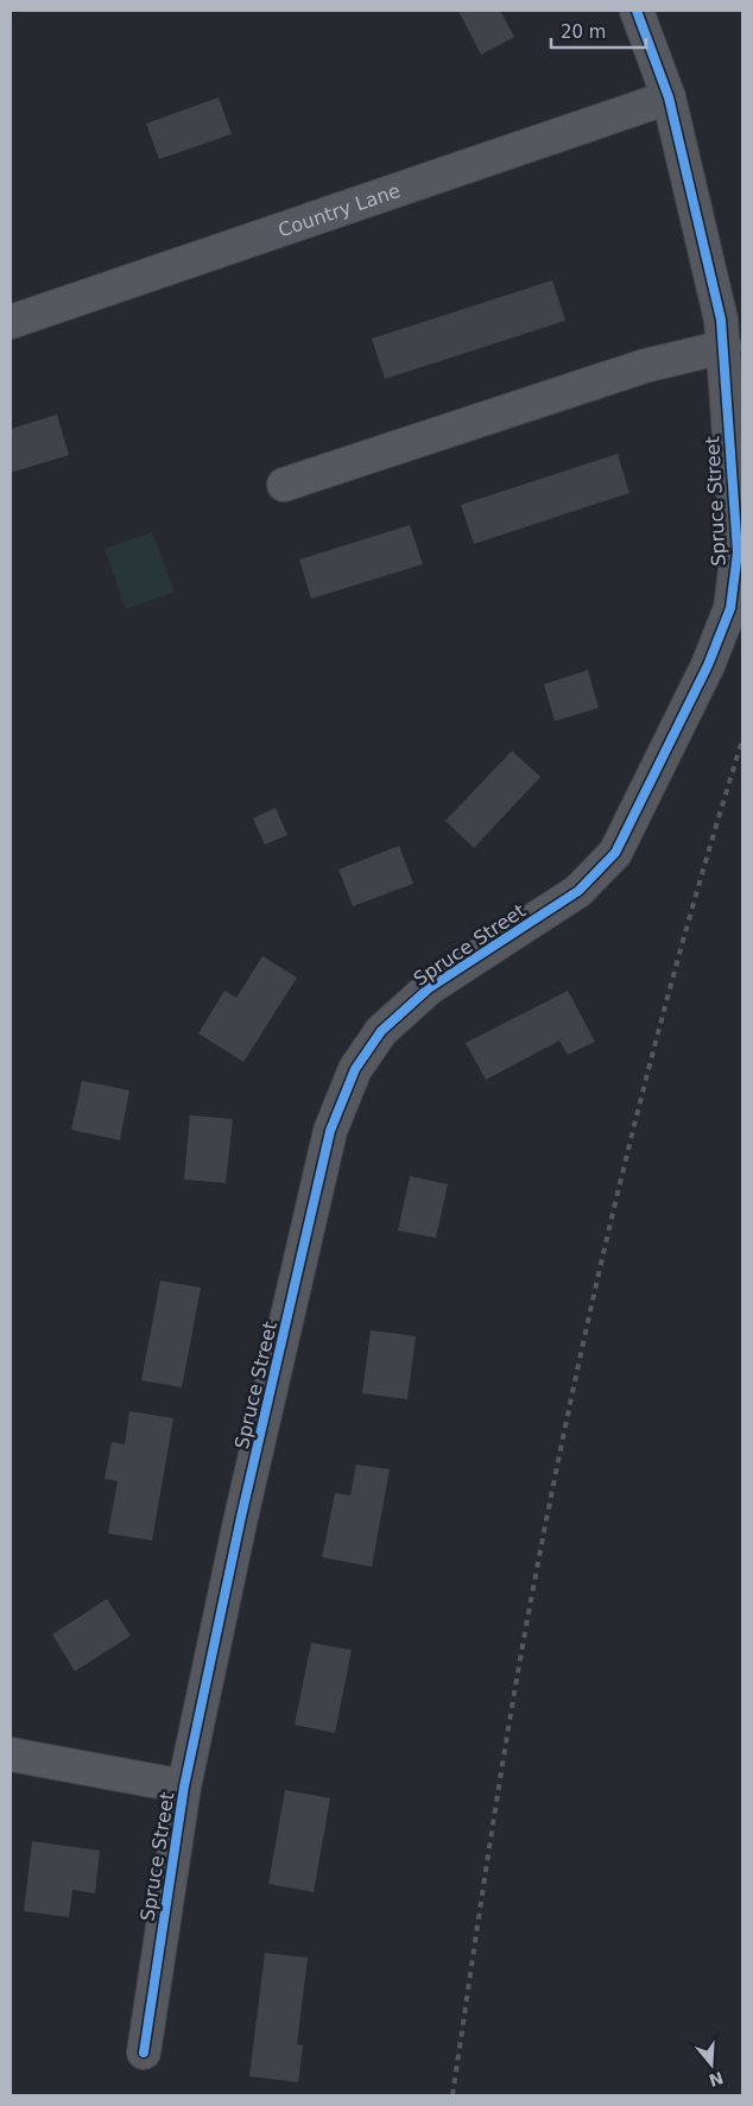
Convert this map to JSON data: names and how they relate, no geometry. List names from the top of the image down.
{
  "streets": {
    "street": ["Country Lane", "Spruce Street"]
  },
  "crossings": [
    ["Country Lane", "Spruce Street"]
  ],
  "scale_bar": "20 m",
  "north": "bottom"
}
